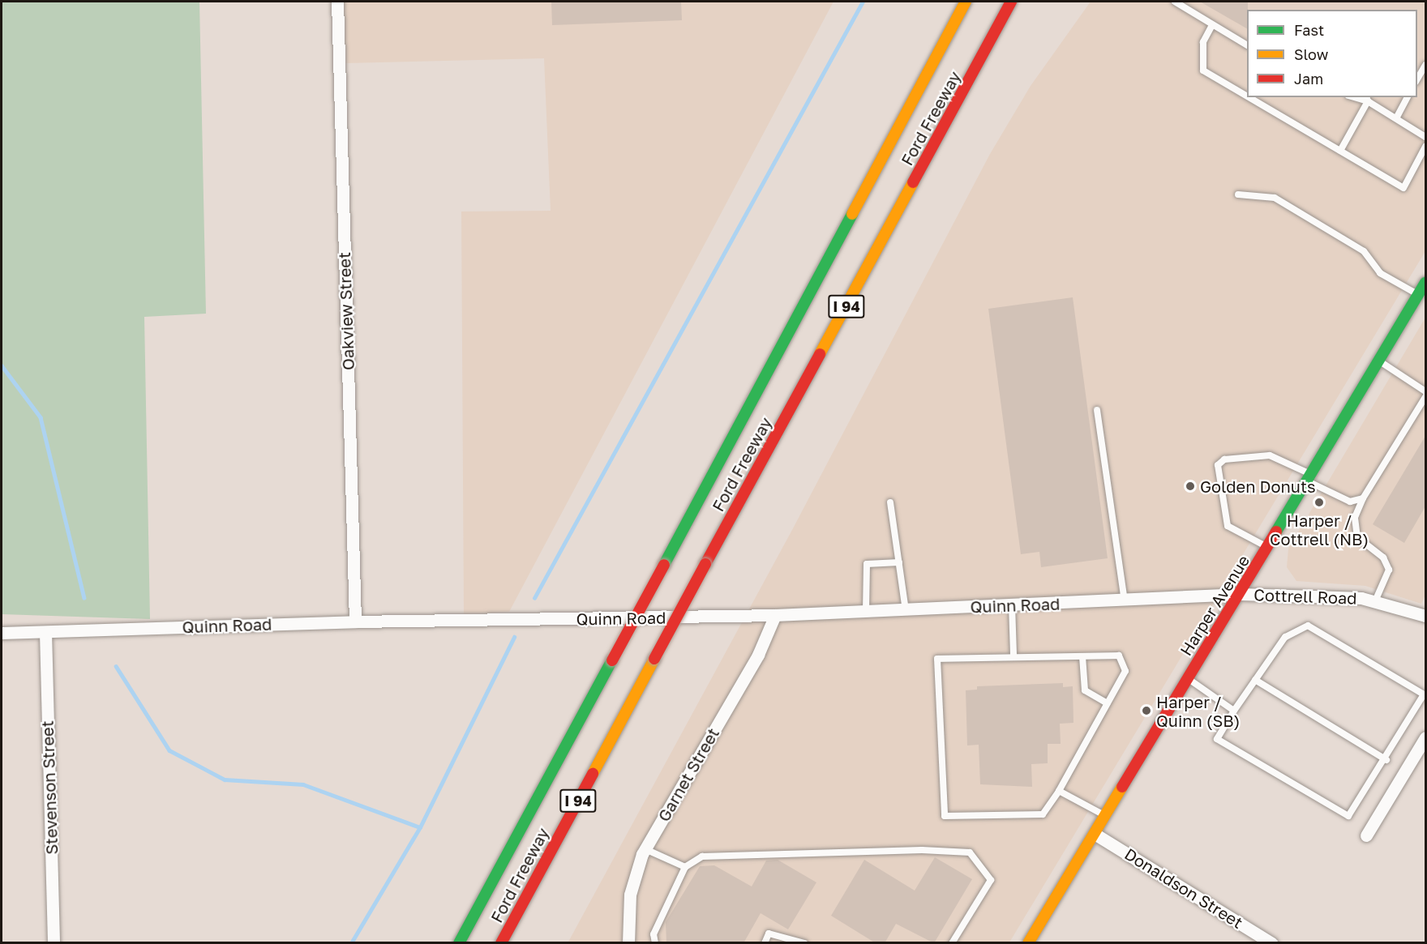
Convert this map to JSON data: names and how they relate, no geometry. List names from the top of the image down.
{
  "streets": {
    "main road": ["Ford Freeway", "I 94", "Harper Avenue"],
    "street": [
      "Oakview Street",
      "Cottrell Road",
      "Quinn Road",
      "Garnet Street",
      "Stevenson Street",
      "Donaldson Street"
    ]
  },
  "crossings": [
    ["Oakview Street", "Quinn Road"],
    ["Cottrell Road", "Quinn Road"],
    ["Cottrell Road", "Harper Avenue"],
    ["Quinn Road", "Harper Avenue"],
    ["Quinn Road", "Garnet Street"],
    ["Quinn Road", "Stevenson Street"],
    ["Harper Avenue", "Donaldson Street"]
  ],
  "places": ["Golden Donuts", "Harper / Cottrell (NB)", "Harper / Quinn (SB)"],
  "legend": ["Fast", "Slow", "Jam"]
}
